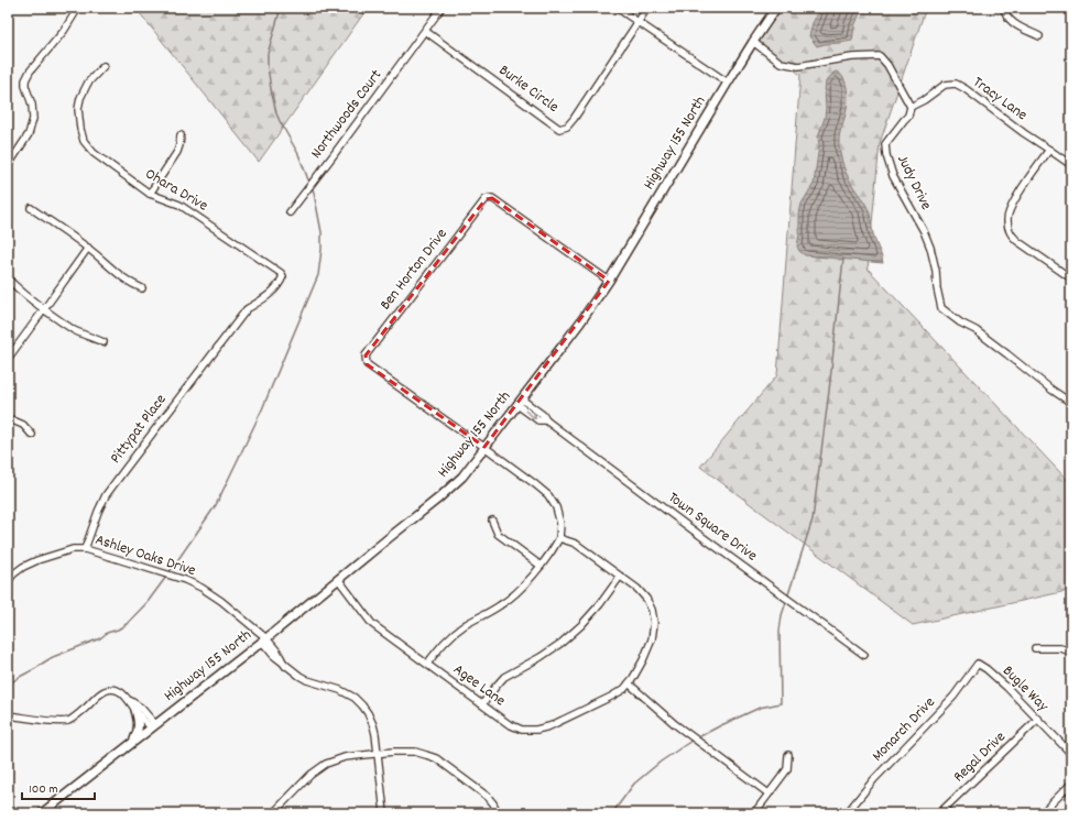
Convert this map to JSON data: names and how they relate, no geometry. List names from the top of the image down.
{
  "streets": {
    "main road": ["Highway 155 North"],
    "street": [
      "Burke Circle",
      "Tracy Lane",
      "Northwoods Court",
      "Judy Drive",
      "Ohara Drive",
      "Ben Horton Drive",
      "Pittypat Place",
      "Town Square Drive",
      "Ashley Oaks Drive",
      "Agee Lane",
      "Bugle Way",
      "Monarch Drive",
      "Regal Drive"
    ]
  },
  "crossings": [
    ["Burke Circle", "Northwoods Court"],
    ["Tracy Lane", "Judy Drive"],
    ["Highway 155 North", "Ben Horton Drive"],
    ["Highway 155 North", "Town Square Drive"],
    ["Highway 155 North", "Ashley Oaks Drive"],
    ["Highway 155 North", "Agee Lane"],
    ["Ohara Drive", "Pittypat Place"],
    ["Ben Horton Drive", "Agee Lane"],
    ["Pittypat Place", "Ashley Oaks Drive"],
    ["Bugle Way", "Monarch Drive"],
    ["Bugle Way", "Regal Drive"]
  ],
  "scale_bar": "100 m"
}
